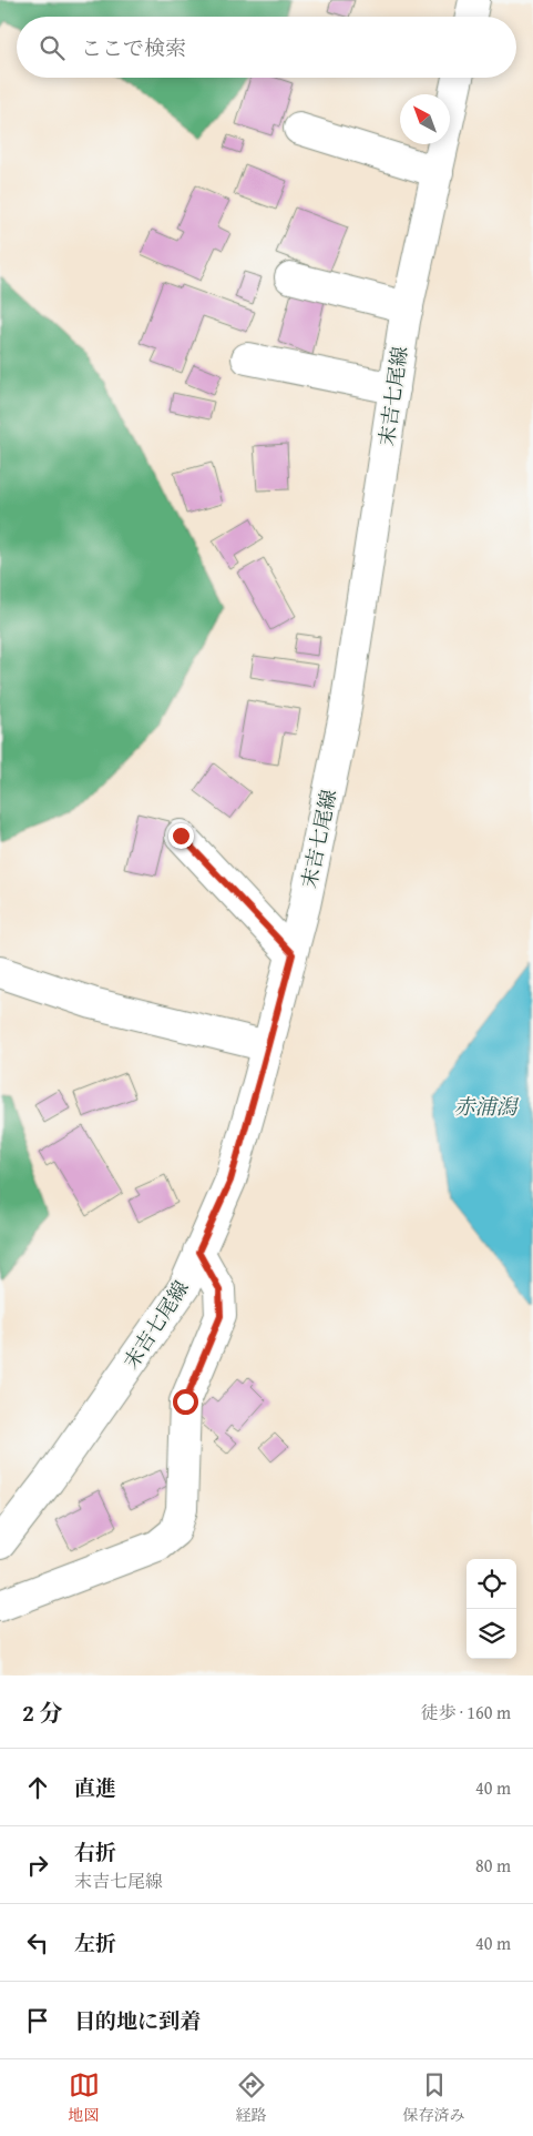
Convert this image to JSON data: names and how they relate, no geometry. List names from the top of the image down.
{
  "streets": {
    "main road": ["末吉七尾線"]
  },
  "water": ["赤浦潟"],
  "north": "top left",
  "page": {
    "search": "ここで検索",
    "heading": ["2 分", "徒歩 · 160 m"],
    "list": [
      ["直進", "40 m"],
      ["右折", "末吉七尾線", "80 m"],
      ["左折", "40 m"],
      "目的地に到着"
    ],
    "nav": ["地図", "経路", "保存済み"]
  }
}
